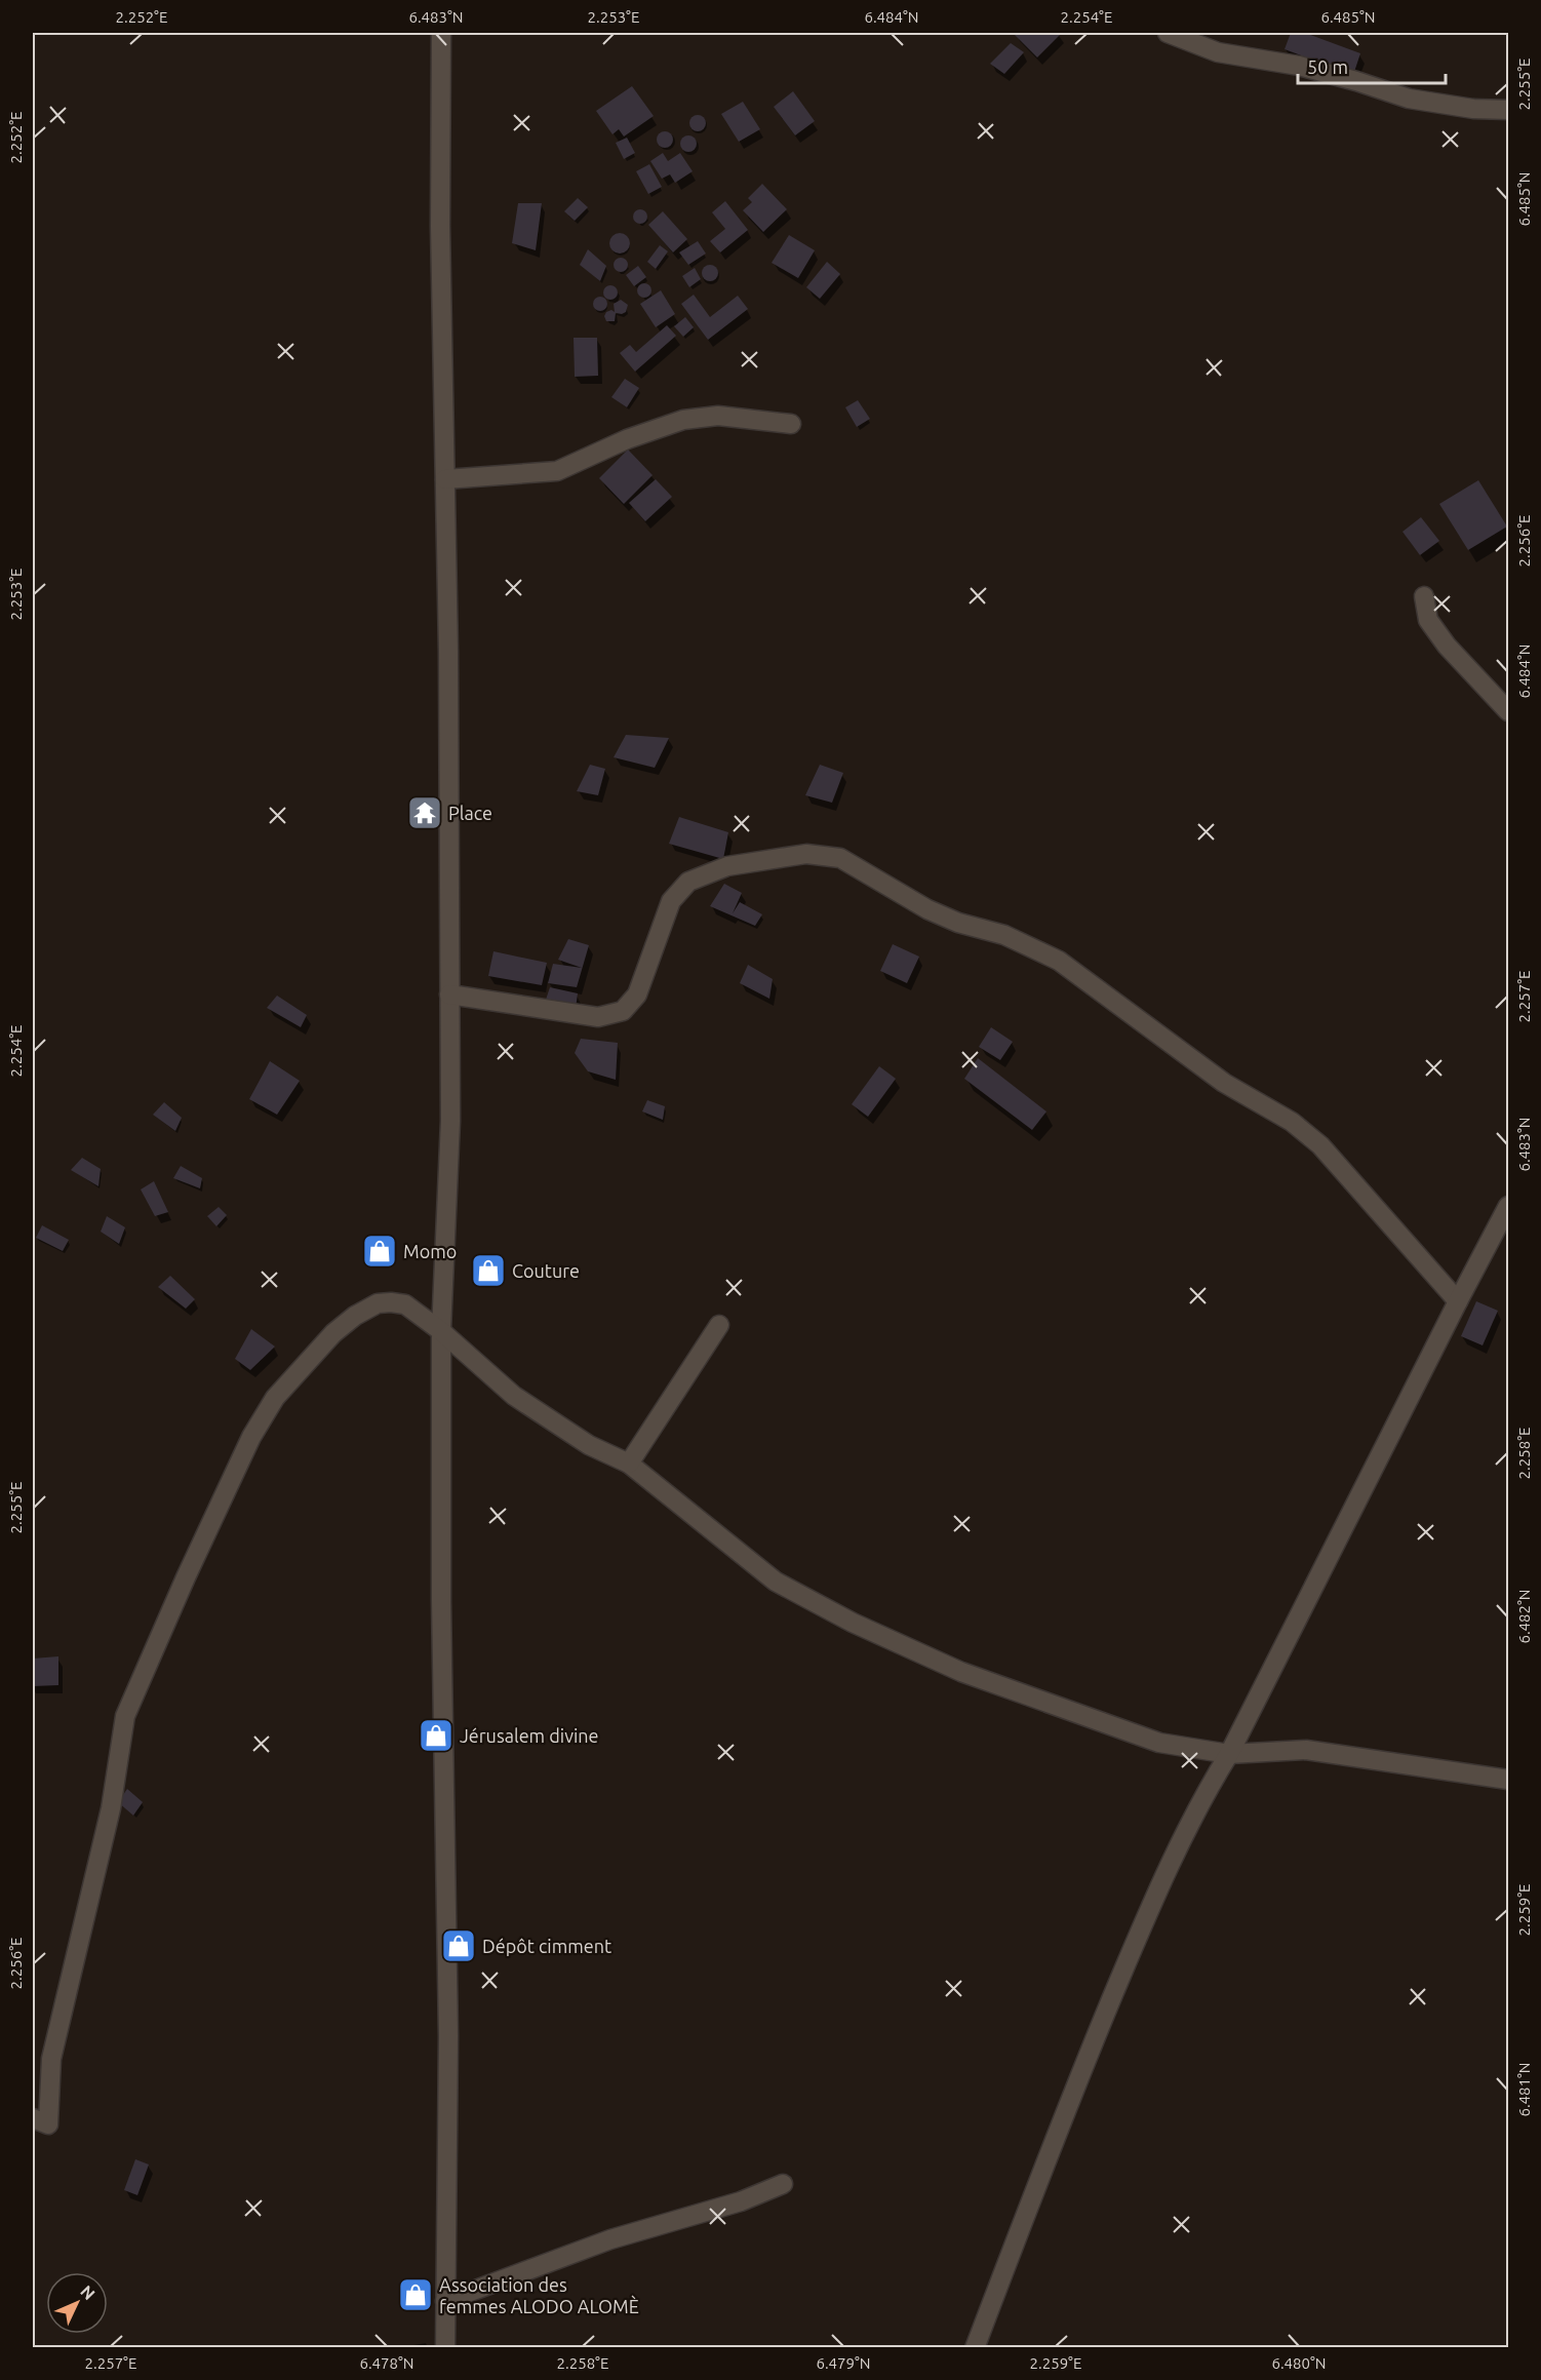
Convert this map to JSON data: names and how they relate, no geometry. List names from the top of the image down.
{
  "places": {
    "temple": ["Place"],
    "shop": [
      "Momo",
      "Couture",
      "Jérusalem divine",
      "Dépôt cimment",
      "Association des femmes ALODO ALOMÈ"
    ]
  },
  "scale_bar": "50 m",
  "north": "top right",
  "coordinates": [
    "2.252°E",
    "6.483°N",
    "2.253°E",
    "6.484°N",
    "2.254°E",
    "6.485°N",
    "2.255°E",
    "2.256°E",
    "2.257°E",
    "2.258°E",
    "6.482°N",
    "2.259°E",
    "6.481°N",
    "6.478°N",
    "6.479°N",
    "6.480°N"
  ]
}
